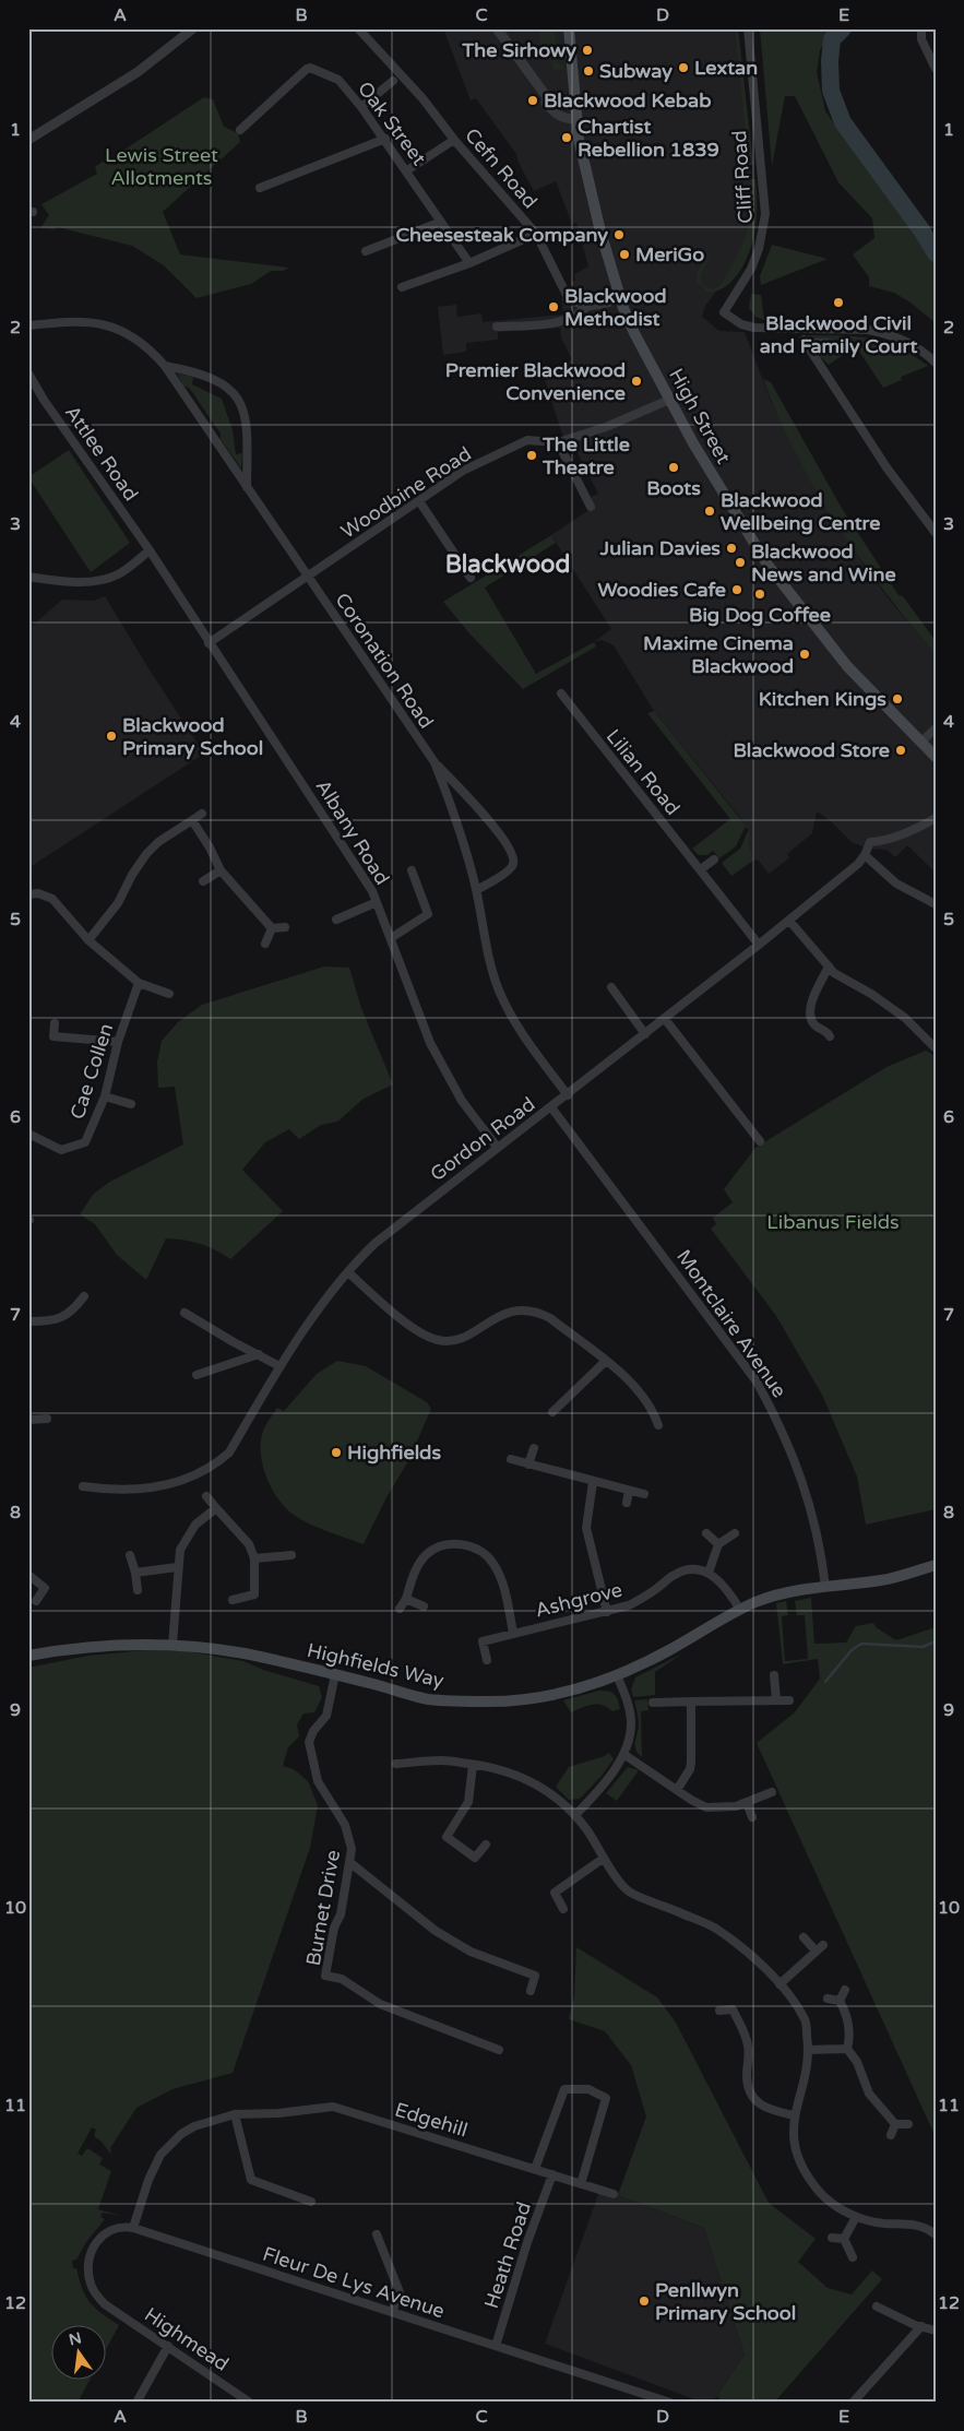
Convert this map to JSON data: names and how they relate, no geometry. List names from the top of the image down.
{
  "streets": {
    "main road": ["High Street", "Highfields Way"],
    "street": [
      "Oak Street",
      "Cefn Road",
      "Cliff Road",
      "Attlee Road",
      "Woodbine Road",
      "Coronation Road",
      "Lilian Road",
      "Albany Road",
      "Cae Collen",
      "Gordon Road",
      "Montclaire Avenue",
      "Ashgrove",
      "Burnet Drive",
      "Edgehill",
      "Heath Road",
      "Fleur De Lys Avenue",
      "Highmead"
    ]
  },
  "crossings": [
    ["High Street", "Woodbine Road"],
    ["Attlee Road", "Albany Road"],
    ["Woodbine Road", "Coronation Road"],
    ["Woodbine Road", "Albany Road"],
    ["Coronation Road", "Gordon Road"],
    ["Lilian Road", "Gordon Road"],
    ["Albany Road", "Gordon Road"],
    ["Gordon Road", "Montclaire Avenue"],
    ["Montclaire Avenue", "Highfields Way"],
    ["Highfields Way", "Burnet Drive"],
    ["Edgehill", "Heath Road"],
    ["Edgehill", "Fleur De Lys Avenue"],
    ["Heath Road", "Fleur De Lys Avenue"],
    ["Fleur De Lys Avenue", "Highmead"]
  ],
  "districts": ["Blackwood"],
  "parks": ["Lewis Street Allotments", "Libanus Fields"],
  "places": [
    "The Sirhowy",
    "Lextan",
    "Subway",
    "Blackwood Kebab",
    "Chartist Rebellion 1839",
    "Cheesesteak Company",
    "MeriGo",
    "Blackwood Civil and Family Court",
    "Blackwood Methodist",
    "Premier Blackwood Convenience",
    "The Little Theatre",
    "Boots",
    "Blackwood Wellbeing Centre",
    "Julian Davies",
    "Blackwood News and Wine",
    "Woodies Cafe",
    "Big Dog Coffee",
    "Maxime Cinema Blackwood",
    "Kitchen Kings",
    "Blackwood Primary School",
    "Blackwood Store",
    "Highfields",
    "Penllwyn Primary School"
  ],
  "north": "top",
  "grid": {
    "columns": [
      "A",
      "B",
      "C",
      "D",
      "E"
    ],
    "rows": [
      "1",
      "2",
      "3",
      "4",
      "5",
      "6",
      "7",
      "8",
      "9",
      "10",
      "11",
      "12"
    ]
  }
}
